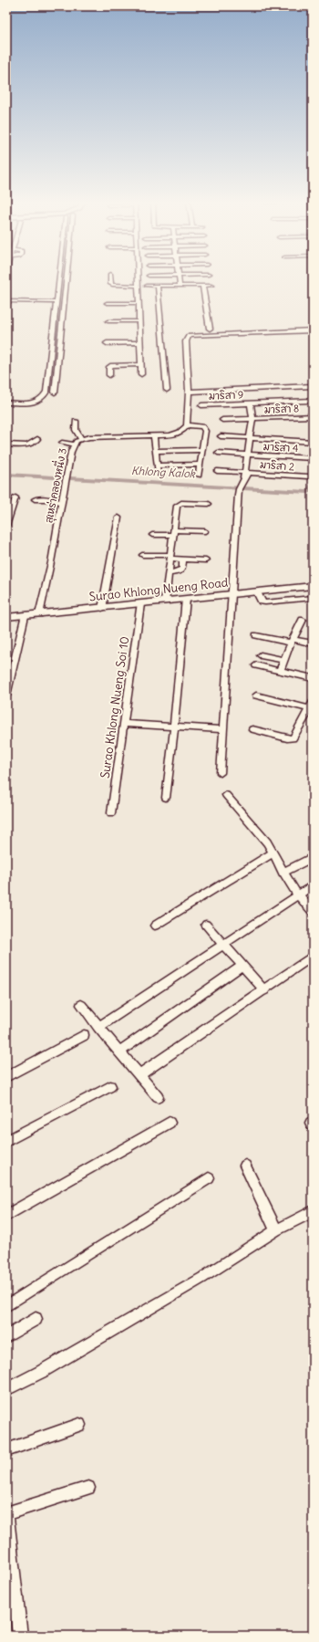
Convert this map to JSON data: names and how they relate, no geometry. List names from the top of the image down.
{
  "streets": {
    "main road": ["Surao Khlong Nueng Road"],
    "street": [
      "มาริสา 9",
      "มาริสา 8",
      "มาริสา 4",
      "มาริสา 2",
      "สุเหร่าคลองหนึ่ง 3",
      "Surao Khlong Nueng Soi 10"
    ]
  },
  "crossings": [
    ["สุเหร่าคลองหนึ่ง 3", "Surao Khlong Nueng Road"],
    ["Surao Khlong Nueng Road", "Surao Khlong Nueng Soi 10"]
  ],
  "water": ["Khlong Kalok"]
}
